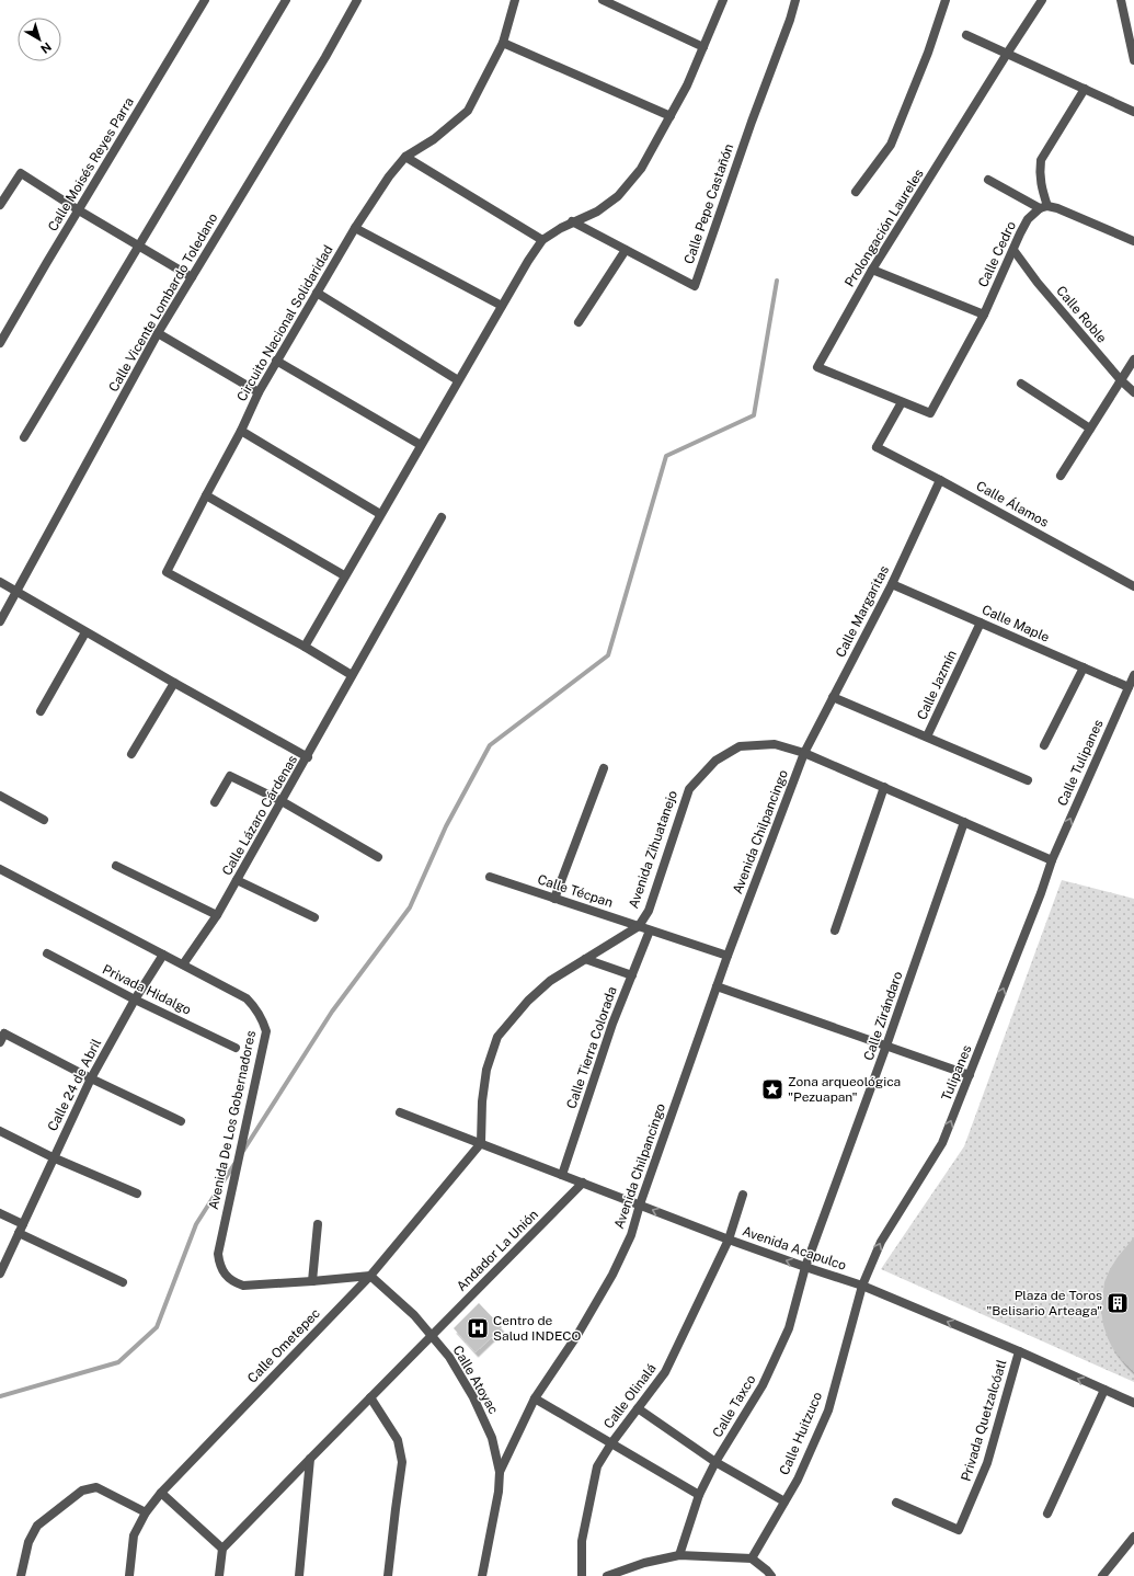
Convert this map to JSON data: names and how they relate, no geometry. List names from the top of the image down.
{
  "streets": {
    "street": [
      "Calle Moisés Reyes Parra",
      "Calle Pepe Castañón",
      "Prolongación Laureles",
      "Calle Cedro",
      "Calle Vicente Lombardo Toledano",
      "Calle Roble",
      "Circuito Nacional Solidaridad",
      "Calle Álamos",
      "Calle Margaritas",
      "Calle Maple",
      "Calle Jazmín",
      "Calle Tulipanes",
      "Calle Lázaro Cárdenas",
      "Avenida Chilpancingo",
      "Avenida Zihuatanejo",
      "Calle Técpan",
      "Privada Hidalgo",
      "Calle Zirándaro",
      "Calle Tierra Colorada",
      "Tulipanes",
      "Calle 24 de Abril",
      "Avenida De Los Gobernadores",
      "Avenida Acapulco",
      "Andador La Unión",
      "Calle Ometepec",
      "Calle Atoyac",
      "Calle Olinalá",
      "Calle Taxco",
      "Privada Quetzalcóatl",
      "Calle Huitzuco"
    ]
  },
  "crossings": [
    ["Prolongación Laureles", "Calle Cedro"],
    ["Prolongación Laureles", "Calle Álamos"],
    ["Calle Cedro", "Calle Roble"],
    ["Circuito Nacional Solidaridad", "Calle Lázaro Cárdenas"],
    ["Calle Álamos", "Calle Margaritas"],
    ["Calle Margaritas", "Calle Maple"],
    ["Calle Margaritas", "Calle Jazmín"],
    ["Calle Margaritas", "Avenida Chilpancingo"],
    ["Calle Margaritas", "Avenida Zihuatanejo"],
    ["Calle Maple", "Calle Jazmín"],
    ["Calle Maple", "Calle Tulipanes"],
    ["Calle Tulipanes", "Avenida Zihuatanejo"],
    ["Calle Tulipanes", "Tulipanes"],
    ["Calle Lázaro Cárdenas", "Avenida De Los Gobernadores"],
    ["Avenida Chilpancingo", "Avenida Zihuatanejo"],
    ["Avenida Chilpancingo", "Calle Técpan"],
    ["Avenida Chilpancingo", "Avenida Acapulco"],
    ["Avenida Chilpancingo", "Calle Atoyac"],
    ["Avenida Zihuatanejo", "Calle Técpan"],
    ["Avenida Zihuatanejo", "Calle Zirándaro"],
    ["Avenida Zihuatanejo", "Tulipanes"],
    ["Avenida Zihuatanejo", "Avenida Acapulco"],
    ["Avenida Zihuatanejo", "Calle Ometepec"],
    ["Calle Técpan", "Calle Tierra Colorada"],
    ["Privada Hidalgo", "Calle 24 de Abril"],
    ["Calle Zirándaro", "Avenida Acapulco"],
    ["Calle Zirándaro", "Calle Taxco"],
    ["Calle Tierra Colorada", "Avenida Acapulco"],
    ["Tulipanes", "Avenida Acapulco"],
    ["Tulipanes", "Calle Huitzuco"],
    ["Calle 24 de Abril", "Avenida De Los Gobernadores"],
    ["Avenida De Los Gobernadores", "Calle Ometepec"],
    ["Avenida De Los Gobernadores", "Calle Atoyac"],
    ["Avenida Acapulco", "Andador La Unión"],
    ["Avenida Acapulco", "Calle Ometepec"],
    ["Avenida Acapulco", "Calle Olinalá"],
    ["Avenida Acapulco", "Calle Taxco"],
    ["Avenida Acapulco", "Privada Quetzalcóatl"],
    ["Avenida Acapulco", "Calle Huitzuco"],
    ["Andador La Unión", "Calle Atoyac"],
    ["Calle Ometepec", "Calle Atoyac"]
  ],
  "one_way": ["Tulipanes", "Avenida Acapulco"],
  "places": {
    "place": ["Zona arqueológica \"Pezuapan\""],
    "building": ["Plaza de Toros \"Belisario Arteaga\""],
    "hospital": ["Centro de Salud INDECO"]
  },
  "north": "bottom right"
}
